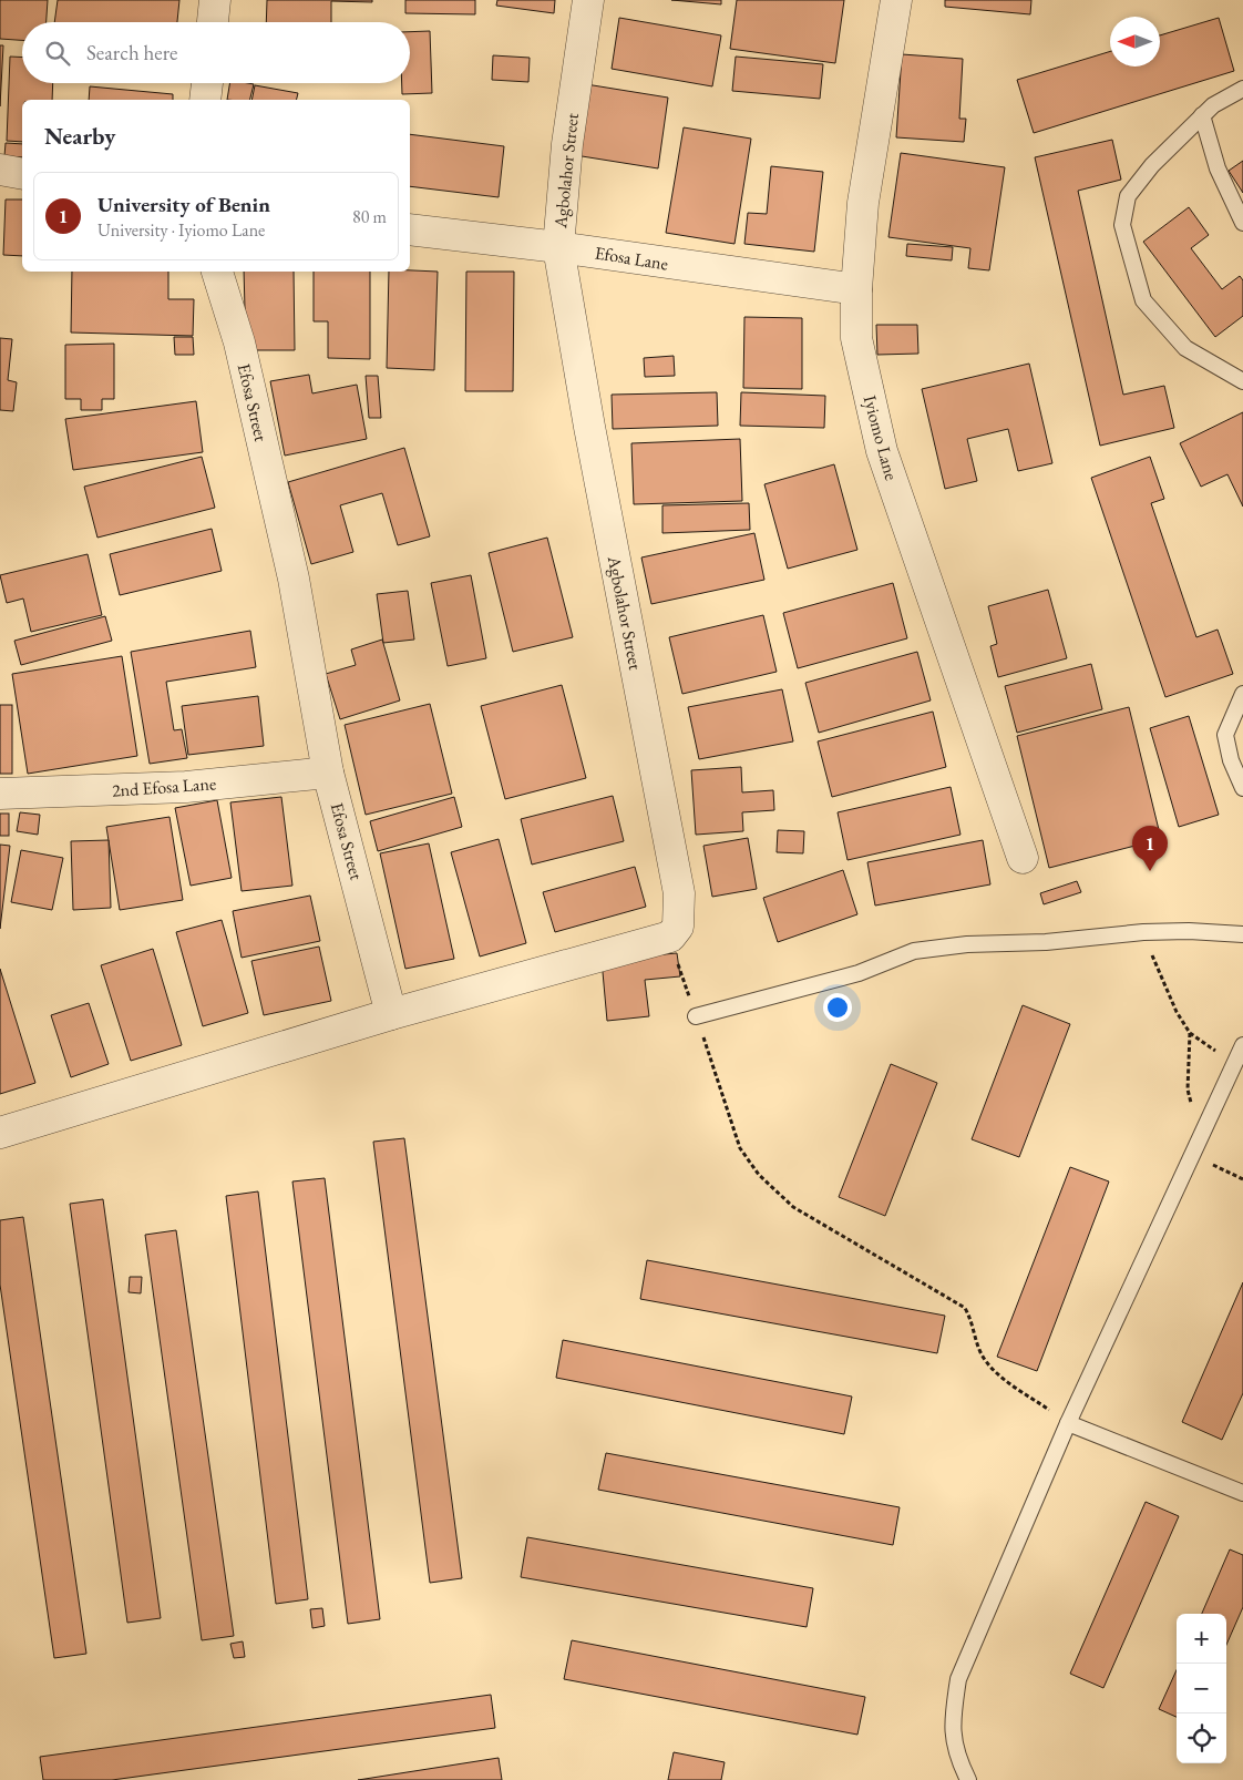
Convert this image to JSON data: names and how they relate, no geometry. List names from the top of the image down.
{
  "streets": {
    "street": [
      "Agbolahor Street",
      "Efosa Lane",
      "Efosa Street",
      "Iyiomo Lane",
      "2nd Efosa Lane"
    ]
  },
  "crossings": [
    ["Agbolahor Street", "Efosa Lane"],
    ["Efosa Lane", "Iyiomo Lane"],
    ["Efosa Street", "2nd Efosa Lane"]
  ],
  "north": "left",
  "page": {
    "search": "Search here",
    "heading": "Nearby",
    "list": [
      {
        "mark": "1",
        "name": "University of Benin",
        "note": "University · Iyiomo Lane",
        "value": "80 m"
      }
    ],
    "pins": "1",
    "map_buttons": ["+", "−"]
  }
}
